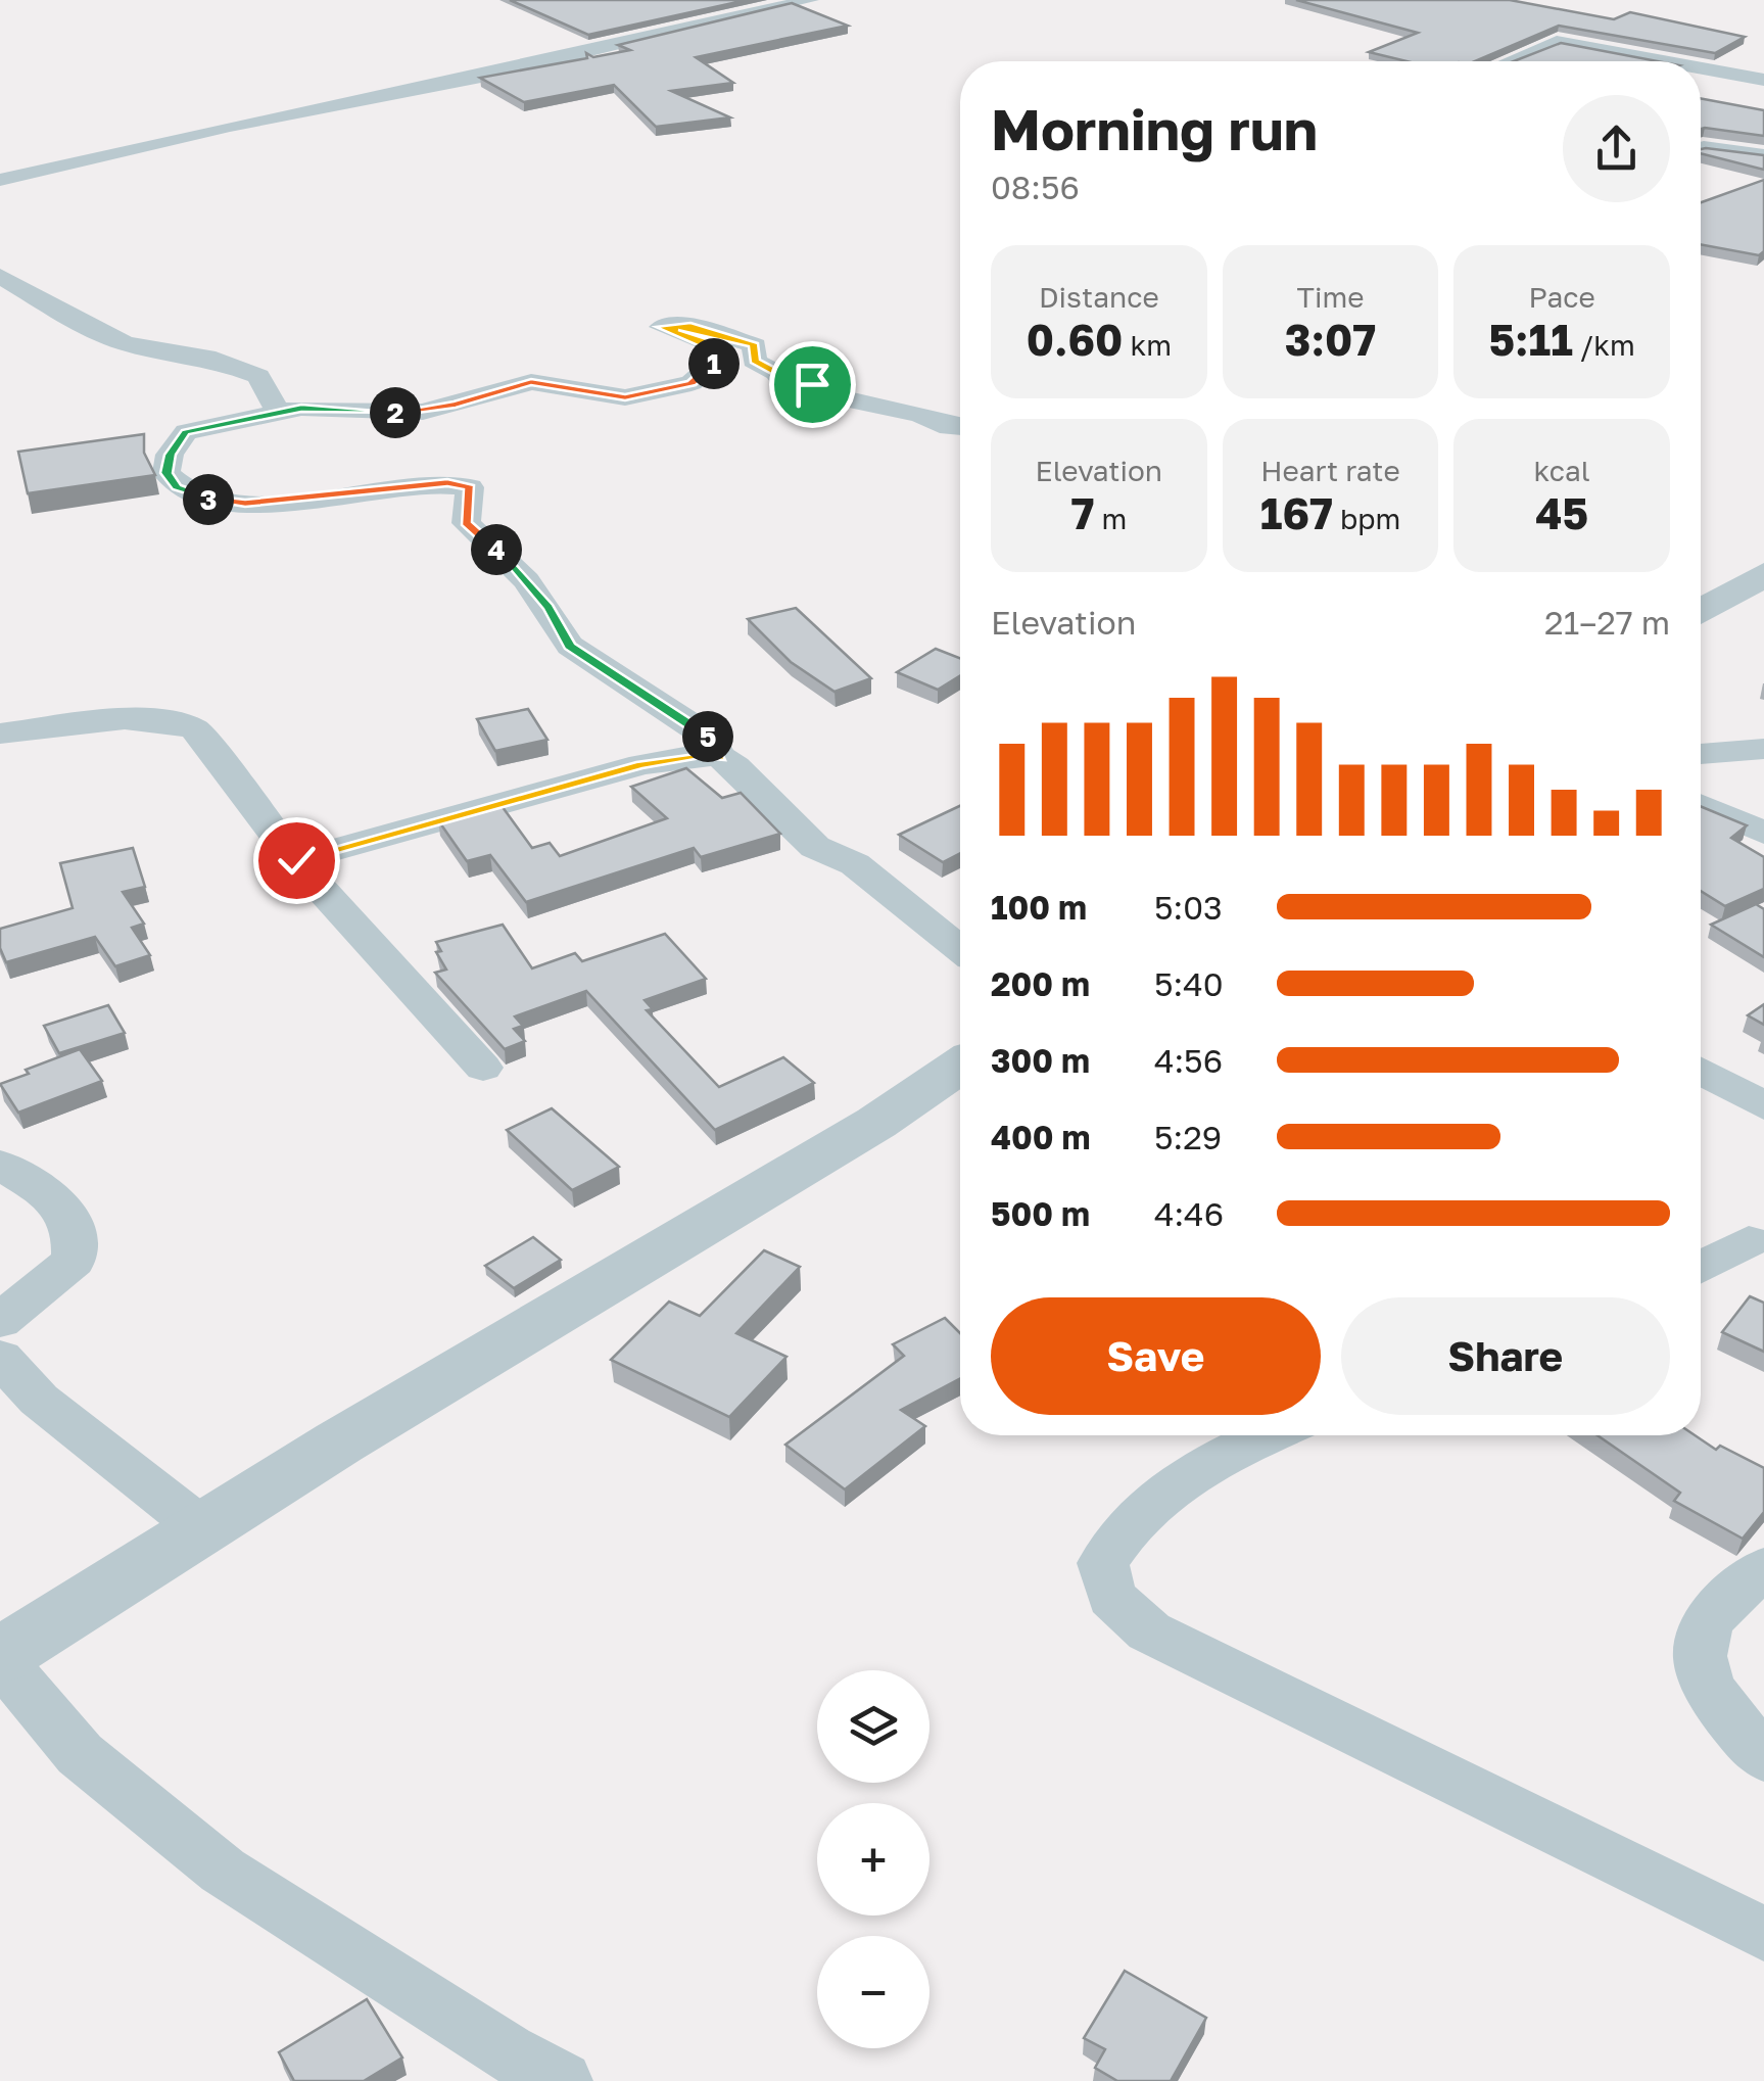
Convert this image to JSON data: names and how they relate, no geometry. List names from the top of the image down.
{
  "page": {
    "heading": ["Morning run", "08:56"],
    "stats": [
      ["Distance", "0.60 km"],
      ["Time", "3:07"],
      ["Pace", "5:11 /km"],
      ["Elevation", "7 m"],
      ["Heart rate", "167 bpm"],
      ["kcal", "45"]
    ],
    "pins": [
      "1",
      "2",
      "3",
      "4",
      "5"
    ],
    "chart": ["Elevation", "21–27 m"],
    "list": [
      {
        "name": "100 m",
        "note": "5:03"
      },
      {
        "name": "200 m",
        "note": "5:40"
      },
      {
        "name": "300 m",
        "note": "4:56"
      },
      {
        "name": "400 m",
        "note": "5:29"
      },
      {
        "name": "500 m",
        "note": "4:46"
      }
    ],
    "buttons": ["Save", "Share"],
    "map_buttons": ["+", "−"]
  }
}
